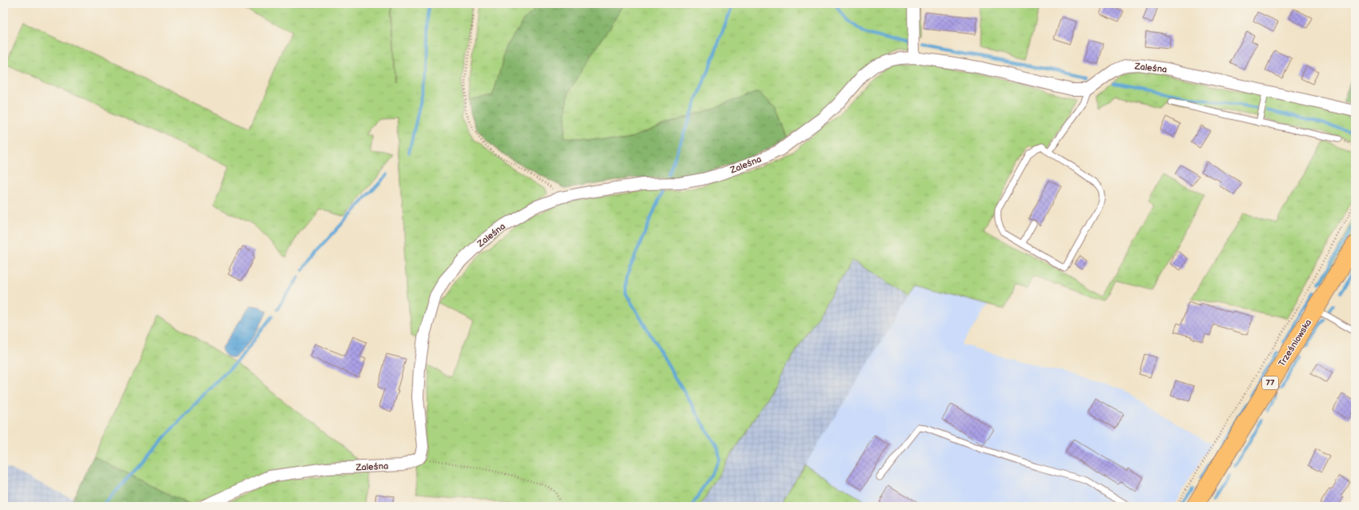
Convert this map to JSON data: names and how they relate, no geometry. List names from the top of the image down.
{
  "streets": {
    "main road": ["Trześniowska", "77"],
    "street": ["Zaleśna"]
  }
}
